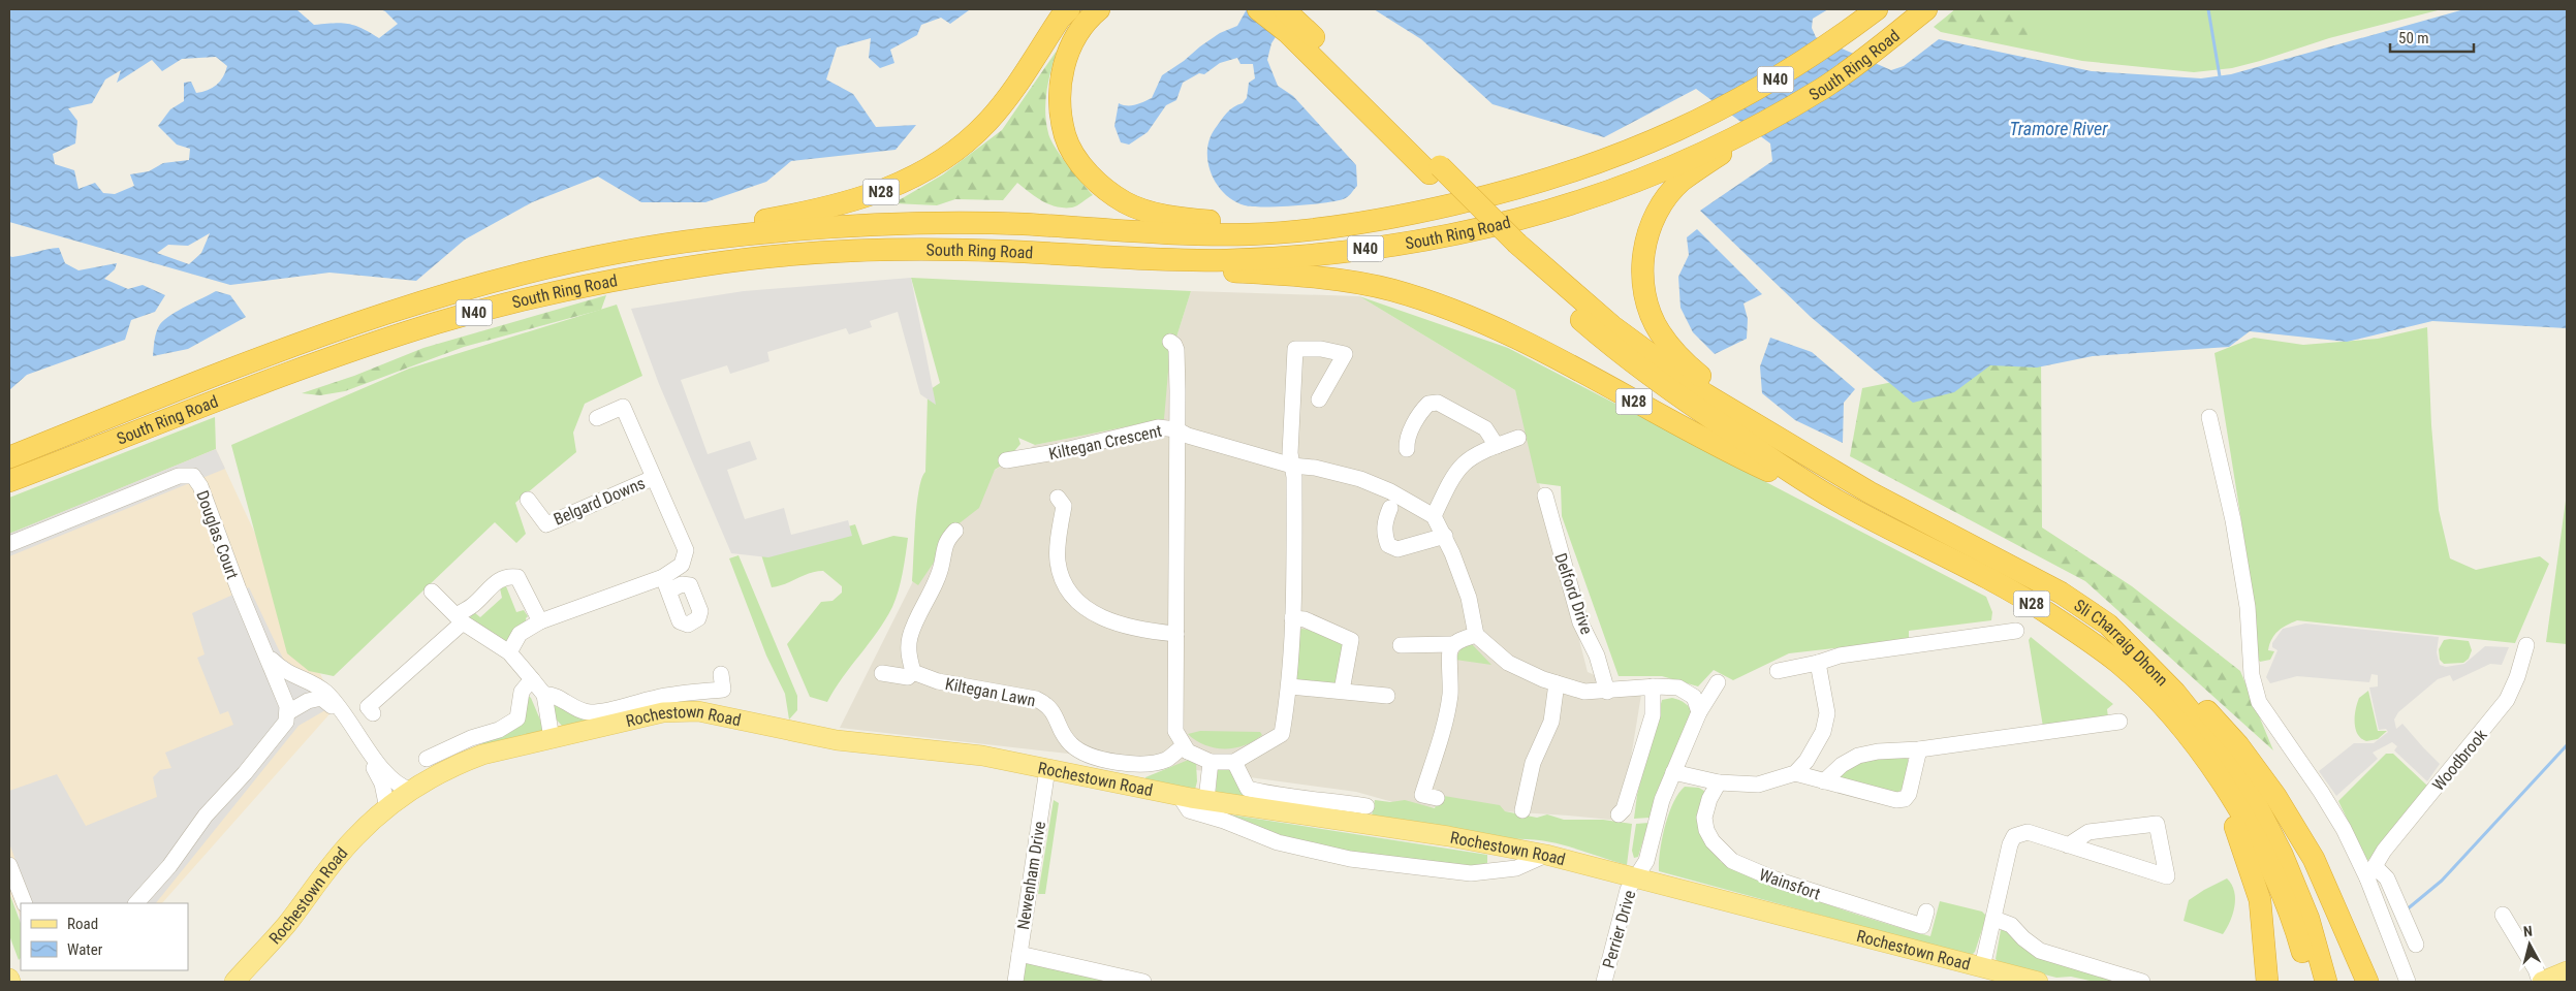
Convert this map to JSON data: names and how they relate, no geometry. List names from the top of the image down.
{
  "streets": {
    "highway": [
      "South Ring Road",
      "N40",
      "N28",
      "Sli Charraig Dhonn"
    ],
    "main road": ["Rochestown Road"],
    "street": [
      "Kiltegan Crescent",
      "Belgard Downs",
      "Douglas Court",
      "Delford Drive",
      "Kiltegan Lawn",
      "Woodbrook",
      "Newenham Drive",
      "Wainsfort",
      "Perrier Drive"
    ]
  },
  "crossings": [
    ["South Ring Road", "N28"],
    ["N28", "Sli Charraig Dhonn"],
    ["Rochestown Road", "Newenham Drive"],
    ["Rochestown Road", "Perrier Drive"]
  ],
  "water": ["Tramore River"],
  "legend": ["Road", "Water"],
  "scale_bar": "50 m",
  "north": "top"
}
